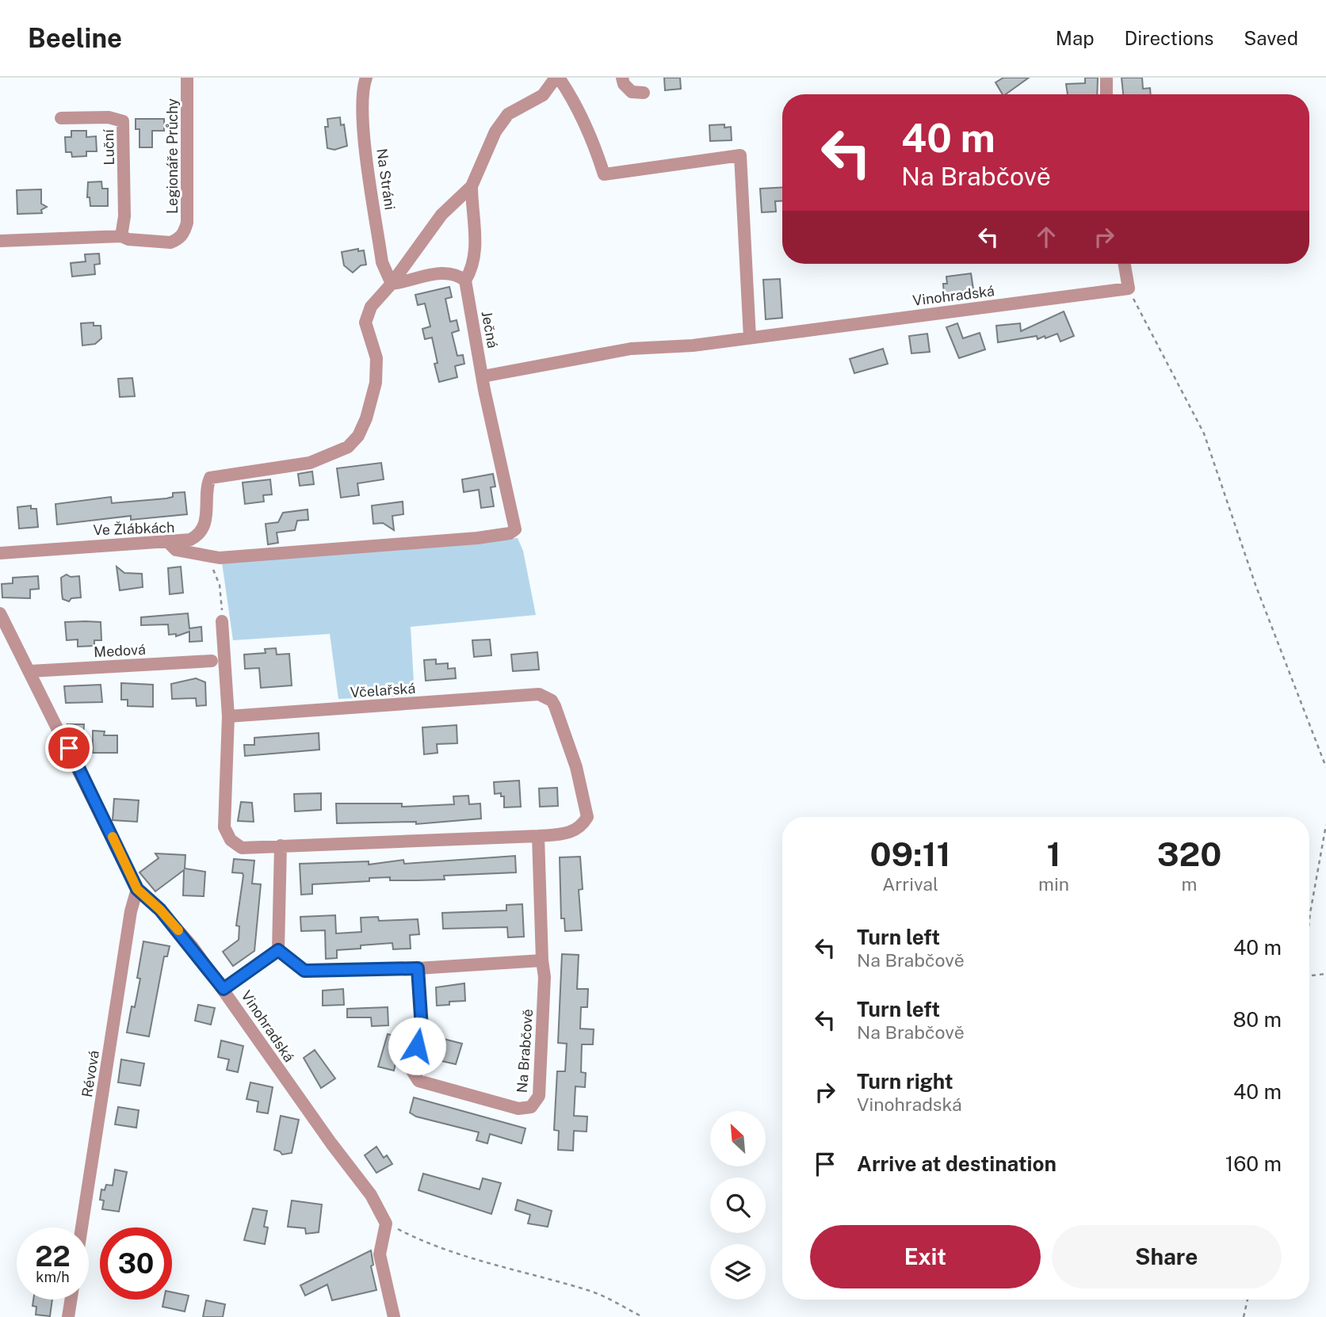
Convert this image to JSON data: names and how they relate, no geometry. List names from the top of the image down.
{
  "streets": {
    "street": [
      "Luční",
      "Legionáře Průchy",
      "Na Stráni",
      "Vinohradská",
      "Ječná",
      "Ve Žlábkách",
      "Medová",
      "Včelařská",
      "Na Brabčově",
      "Révová"
    ]
  },
  "crossings": [
    ["Luční", "Legionáře Průchy"],
    ["Na Stráni", "Ve Žlábkách"],
    ["Vinohradská", "Ječná"],
    ["Vinohradská", "Medová"],
    ["Vinohradská", "Révová"],
    ["Včelařská", "Na Brabčově"]
  ],
  "north": "top left",
  "page": {
    "header": "Beeline",
    "nav": ["Map", "Directions", "Saved"],
    "turn": ["40 m", "Na Brabčově"],
    "eta": [
      "09:11",
      "Arrival",
      "1",
      "min",
      "320",
      "m"
    ],
    "list": [
      {
        "name": "Turn left",
        "note": "Na Brabčově",
        "value": "40 m"
      },
      {
        "name": "Turn left",
        "note": "Na Brabčově",
        "value": "80 m"
      },
      {
        "name": "Turn right",
        "note": "Vinohradská",
        "value": "40 m"
      },
      {
        "name": "Arrive at destination",
        "value": "160 m"
      }
    ],
    "buttons": ["Exit", "Share"],
    "speed": "22 km/h",
    "limit": "30"
  }
}
